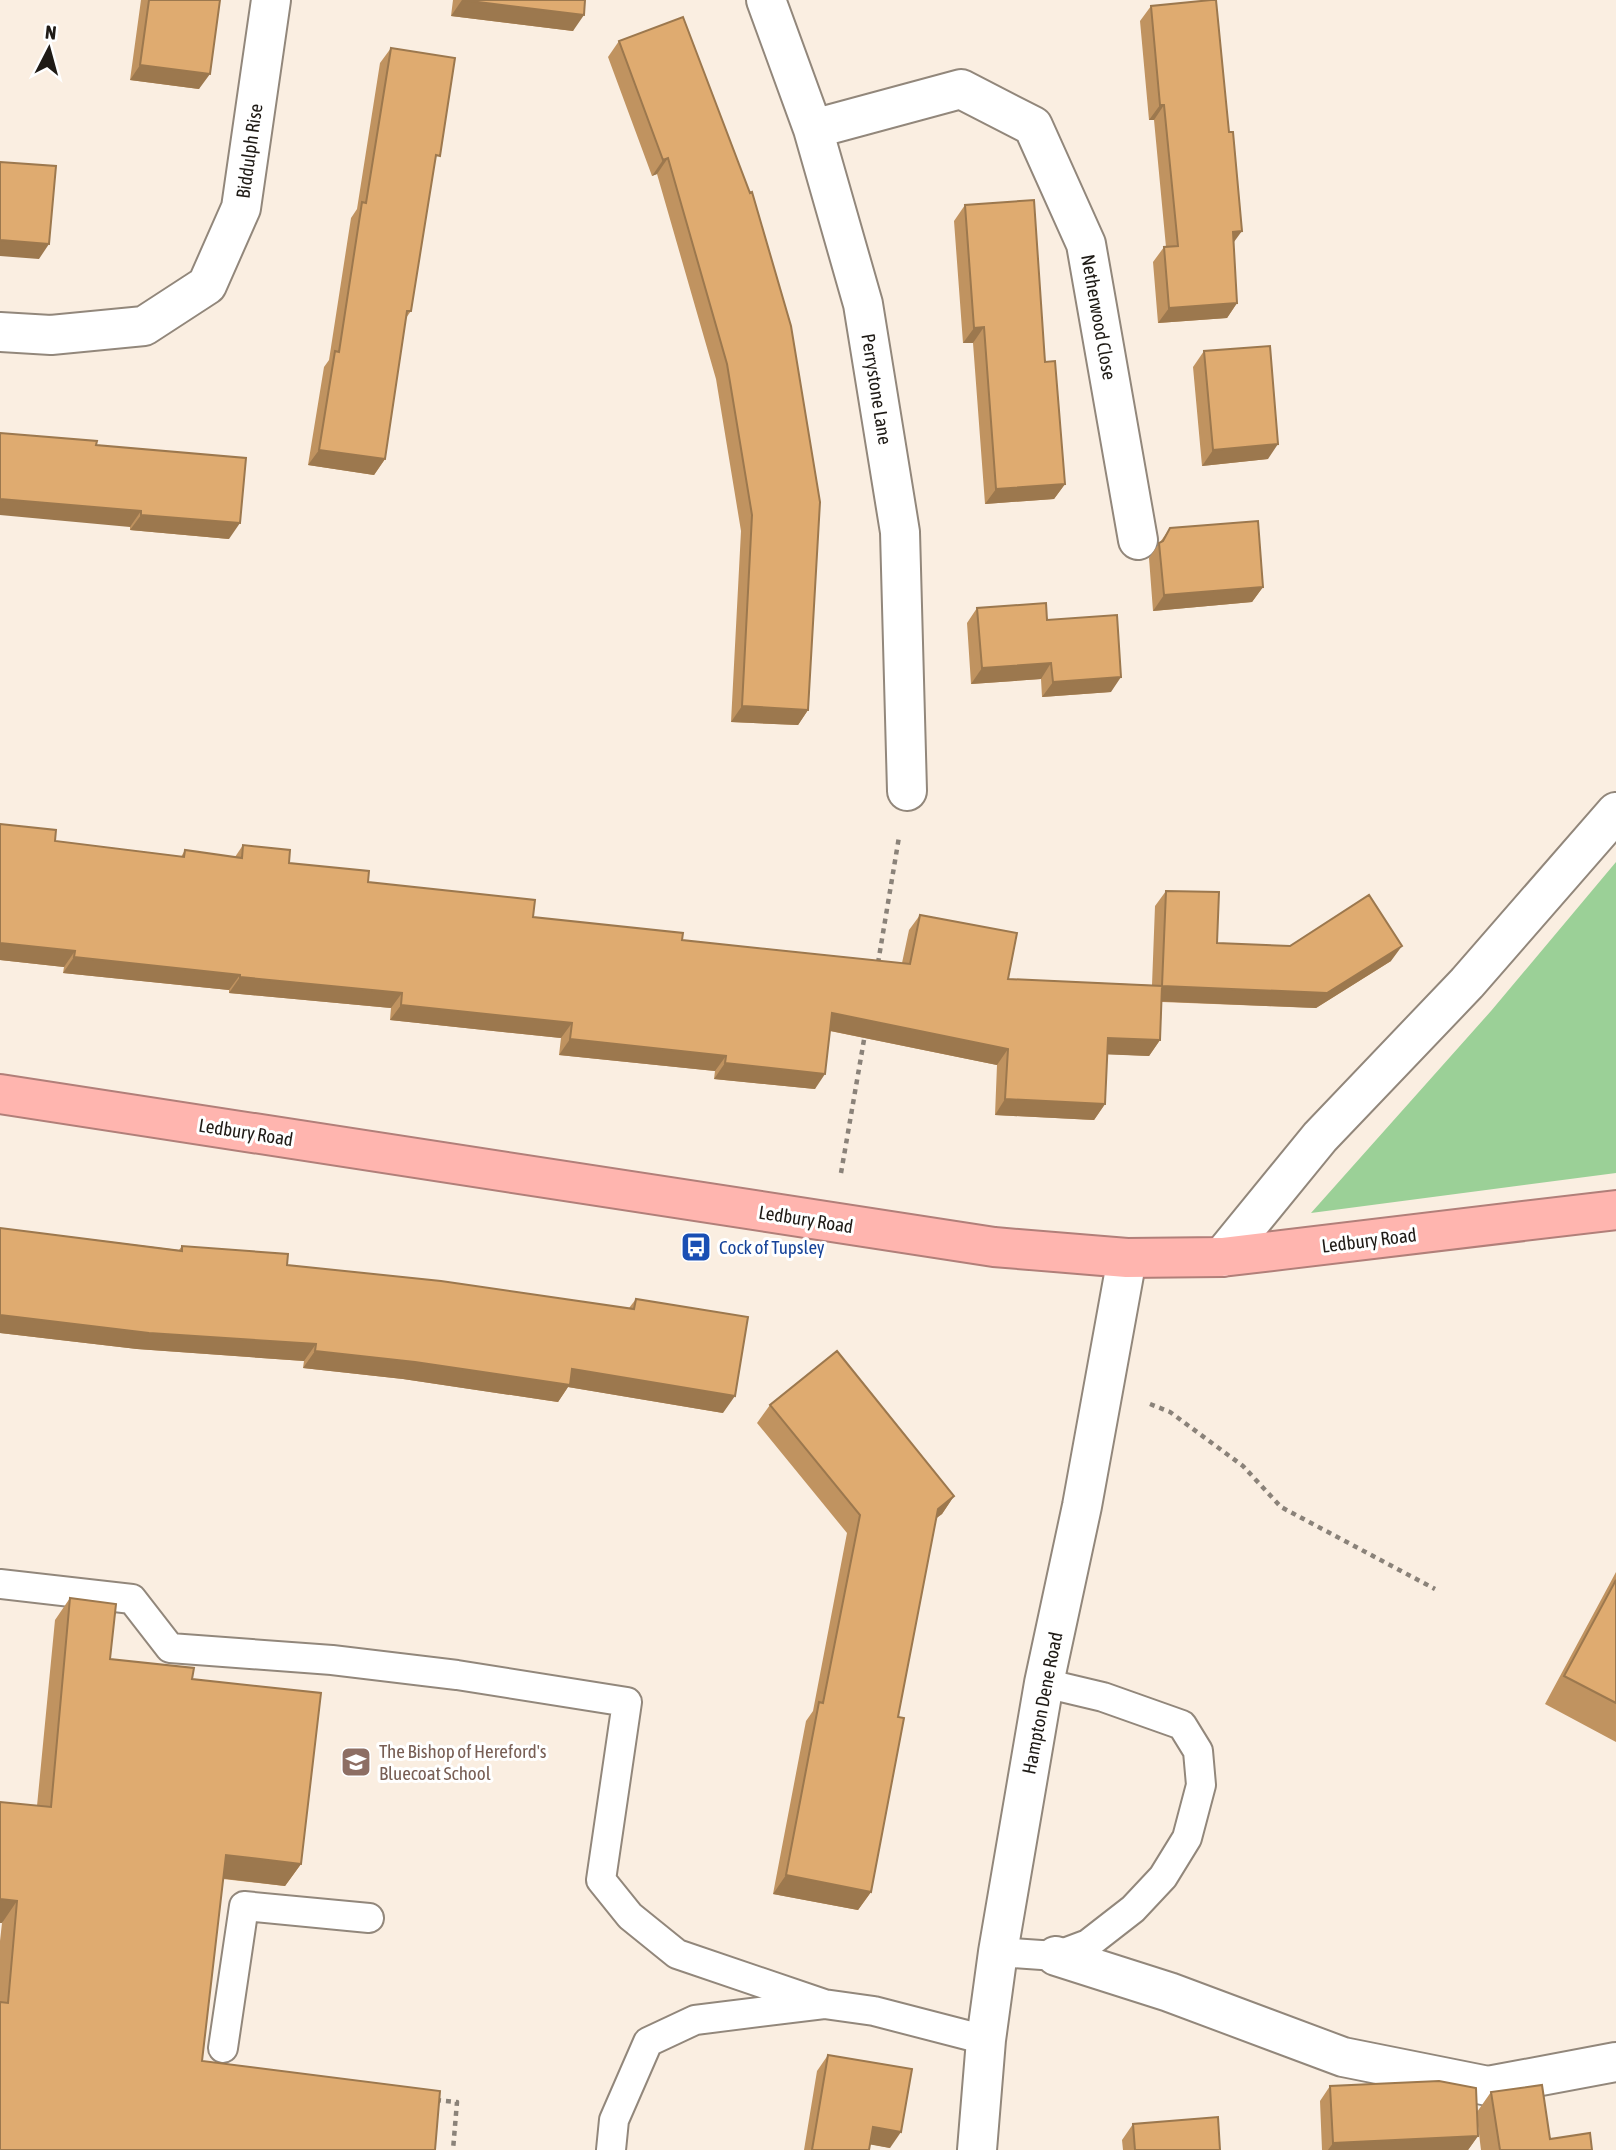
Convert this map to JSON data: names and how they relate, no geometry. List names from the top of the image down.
{
  "streets": {
    "highway": ["Ledbury Road"],
    "street": [
      "Biddulph Rise",
      "Netherwood Close",
      "Perrystone Lane",
      "Hampton Dene Road"
    ]
  },
  "crossings": [
    ["Netherwood Close", "Perrystone Lane"],
    ["Ledbury Road", "Hampton Dene Road"]
  ],
  "places": {
    "bus stop": ["Cock of Tupsley"],
    "school or university": ["The Bishop of Hereford's Bluecoat School"]
  },
  "north": "top"
}
